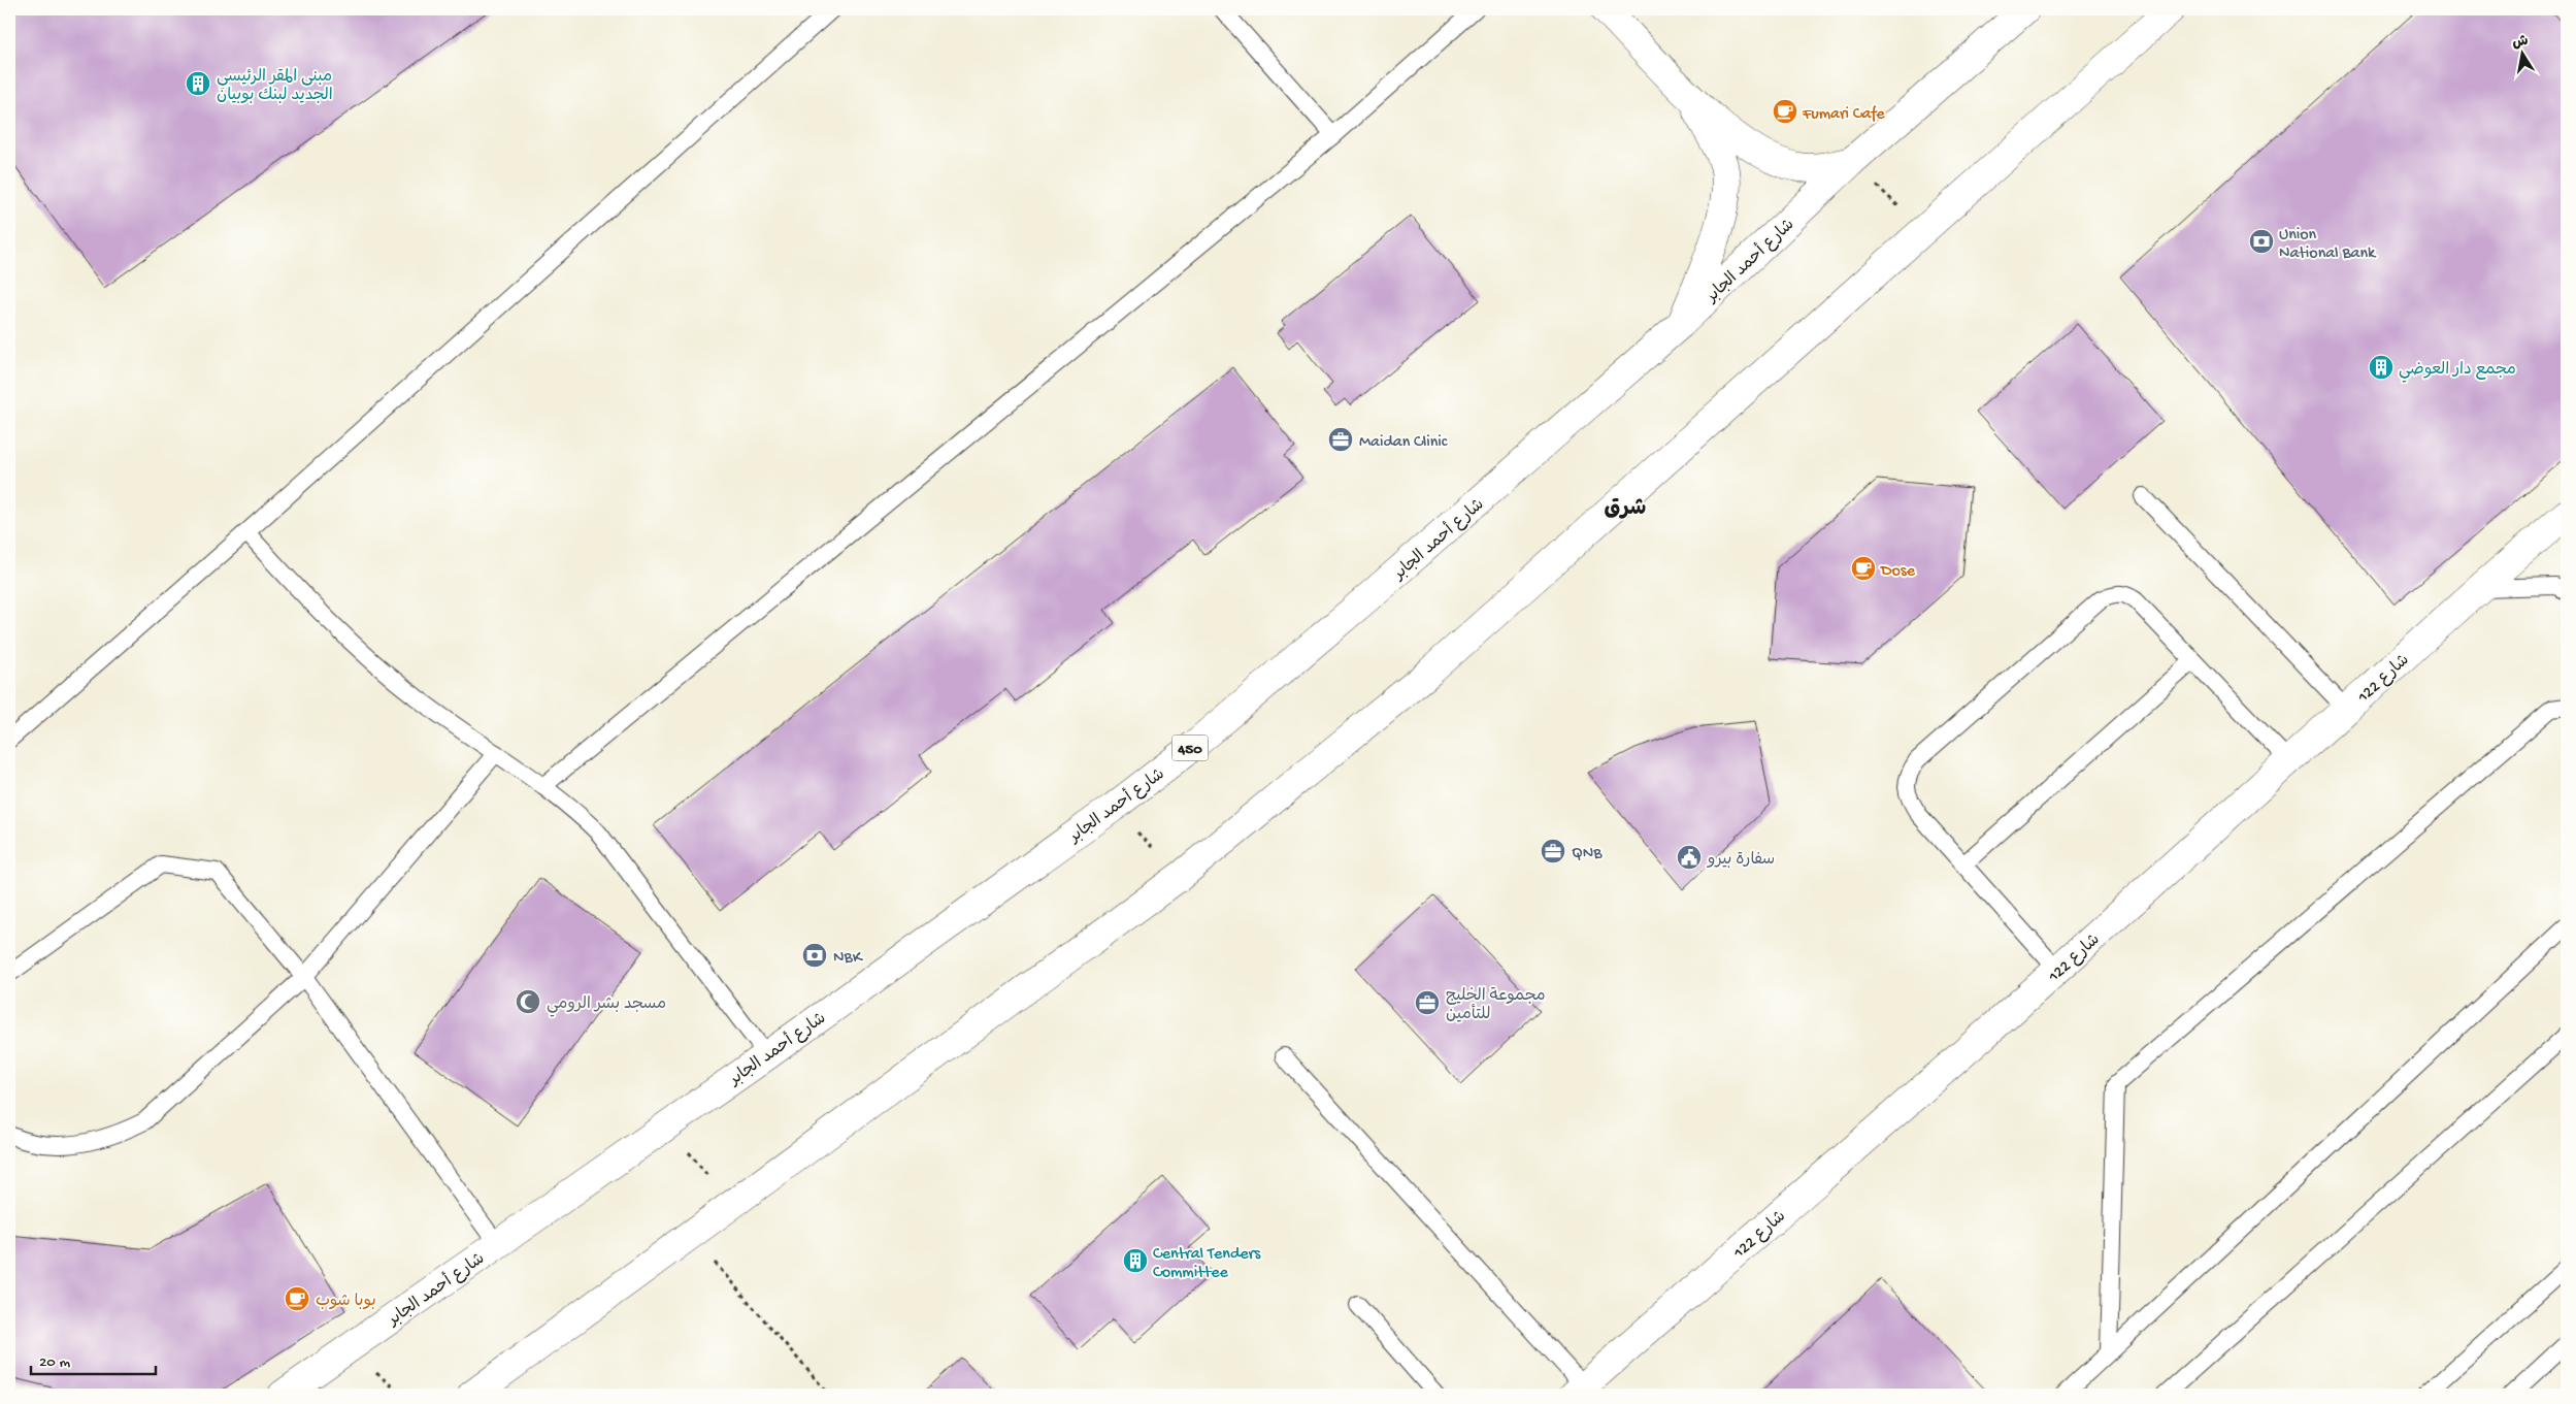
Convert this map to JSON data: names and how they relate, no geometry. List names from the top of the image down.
{
  "streets": {
    "main road": ["شارع أحمد الجابر", "شارع 122", "450"]
  },
  "districts": ["شرق"],
  "places": {
    "building": ["مبنى المقر الرئيسي الجديد لبنك بوبيان", "مجمع دار العوضي", "Central Tenders Committee"],
    "cafe": ["Fumari Cafe", "Dose", "بوبا شوب"],
    "bank": ["Union National Bank", "NBK"],
    "office": ["Maidan Clinic", "QNB", "مجموعة الخليج للتأمين"],
    "public building": ["سفارة بيرو"],
    "mosque": ["مسجد بشر الرومي"]
  },
  "scale_bar": "20 m",
  "north": "top"
}
